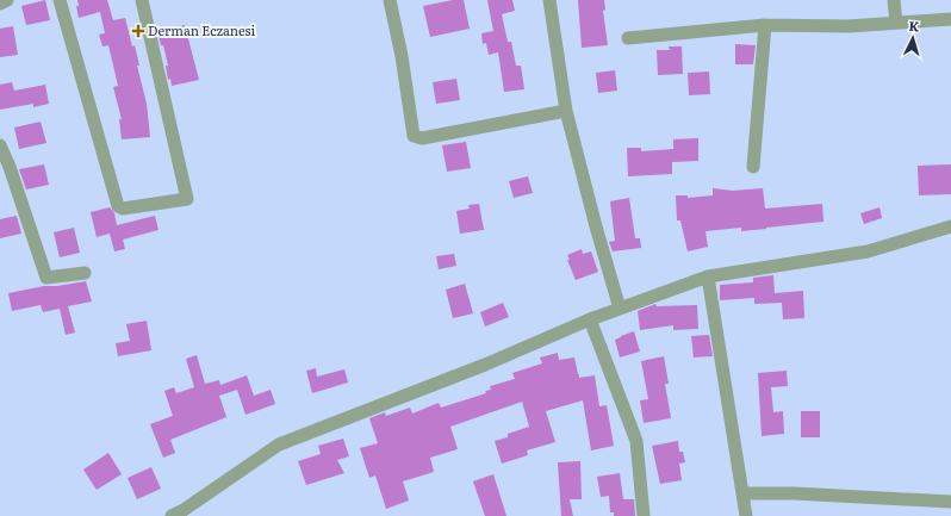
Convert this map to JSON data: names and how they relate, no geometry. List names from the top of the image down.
{
  "places": {
    "health": ["Derman Eczanesi"]
  },
  "north": "top"
}
